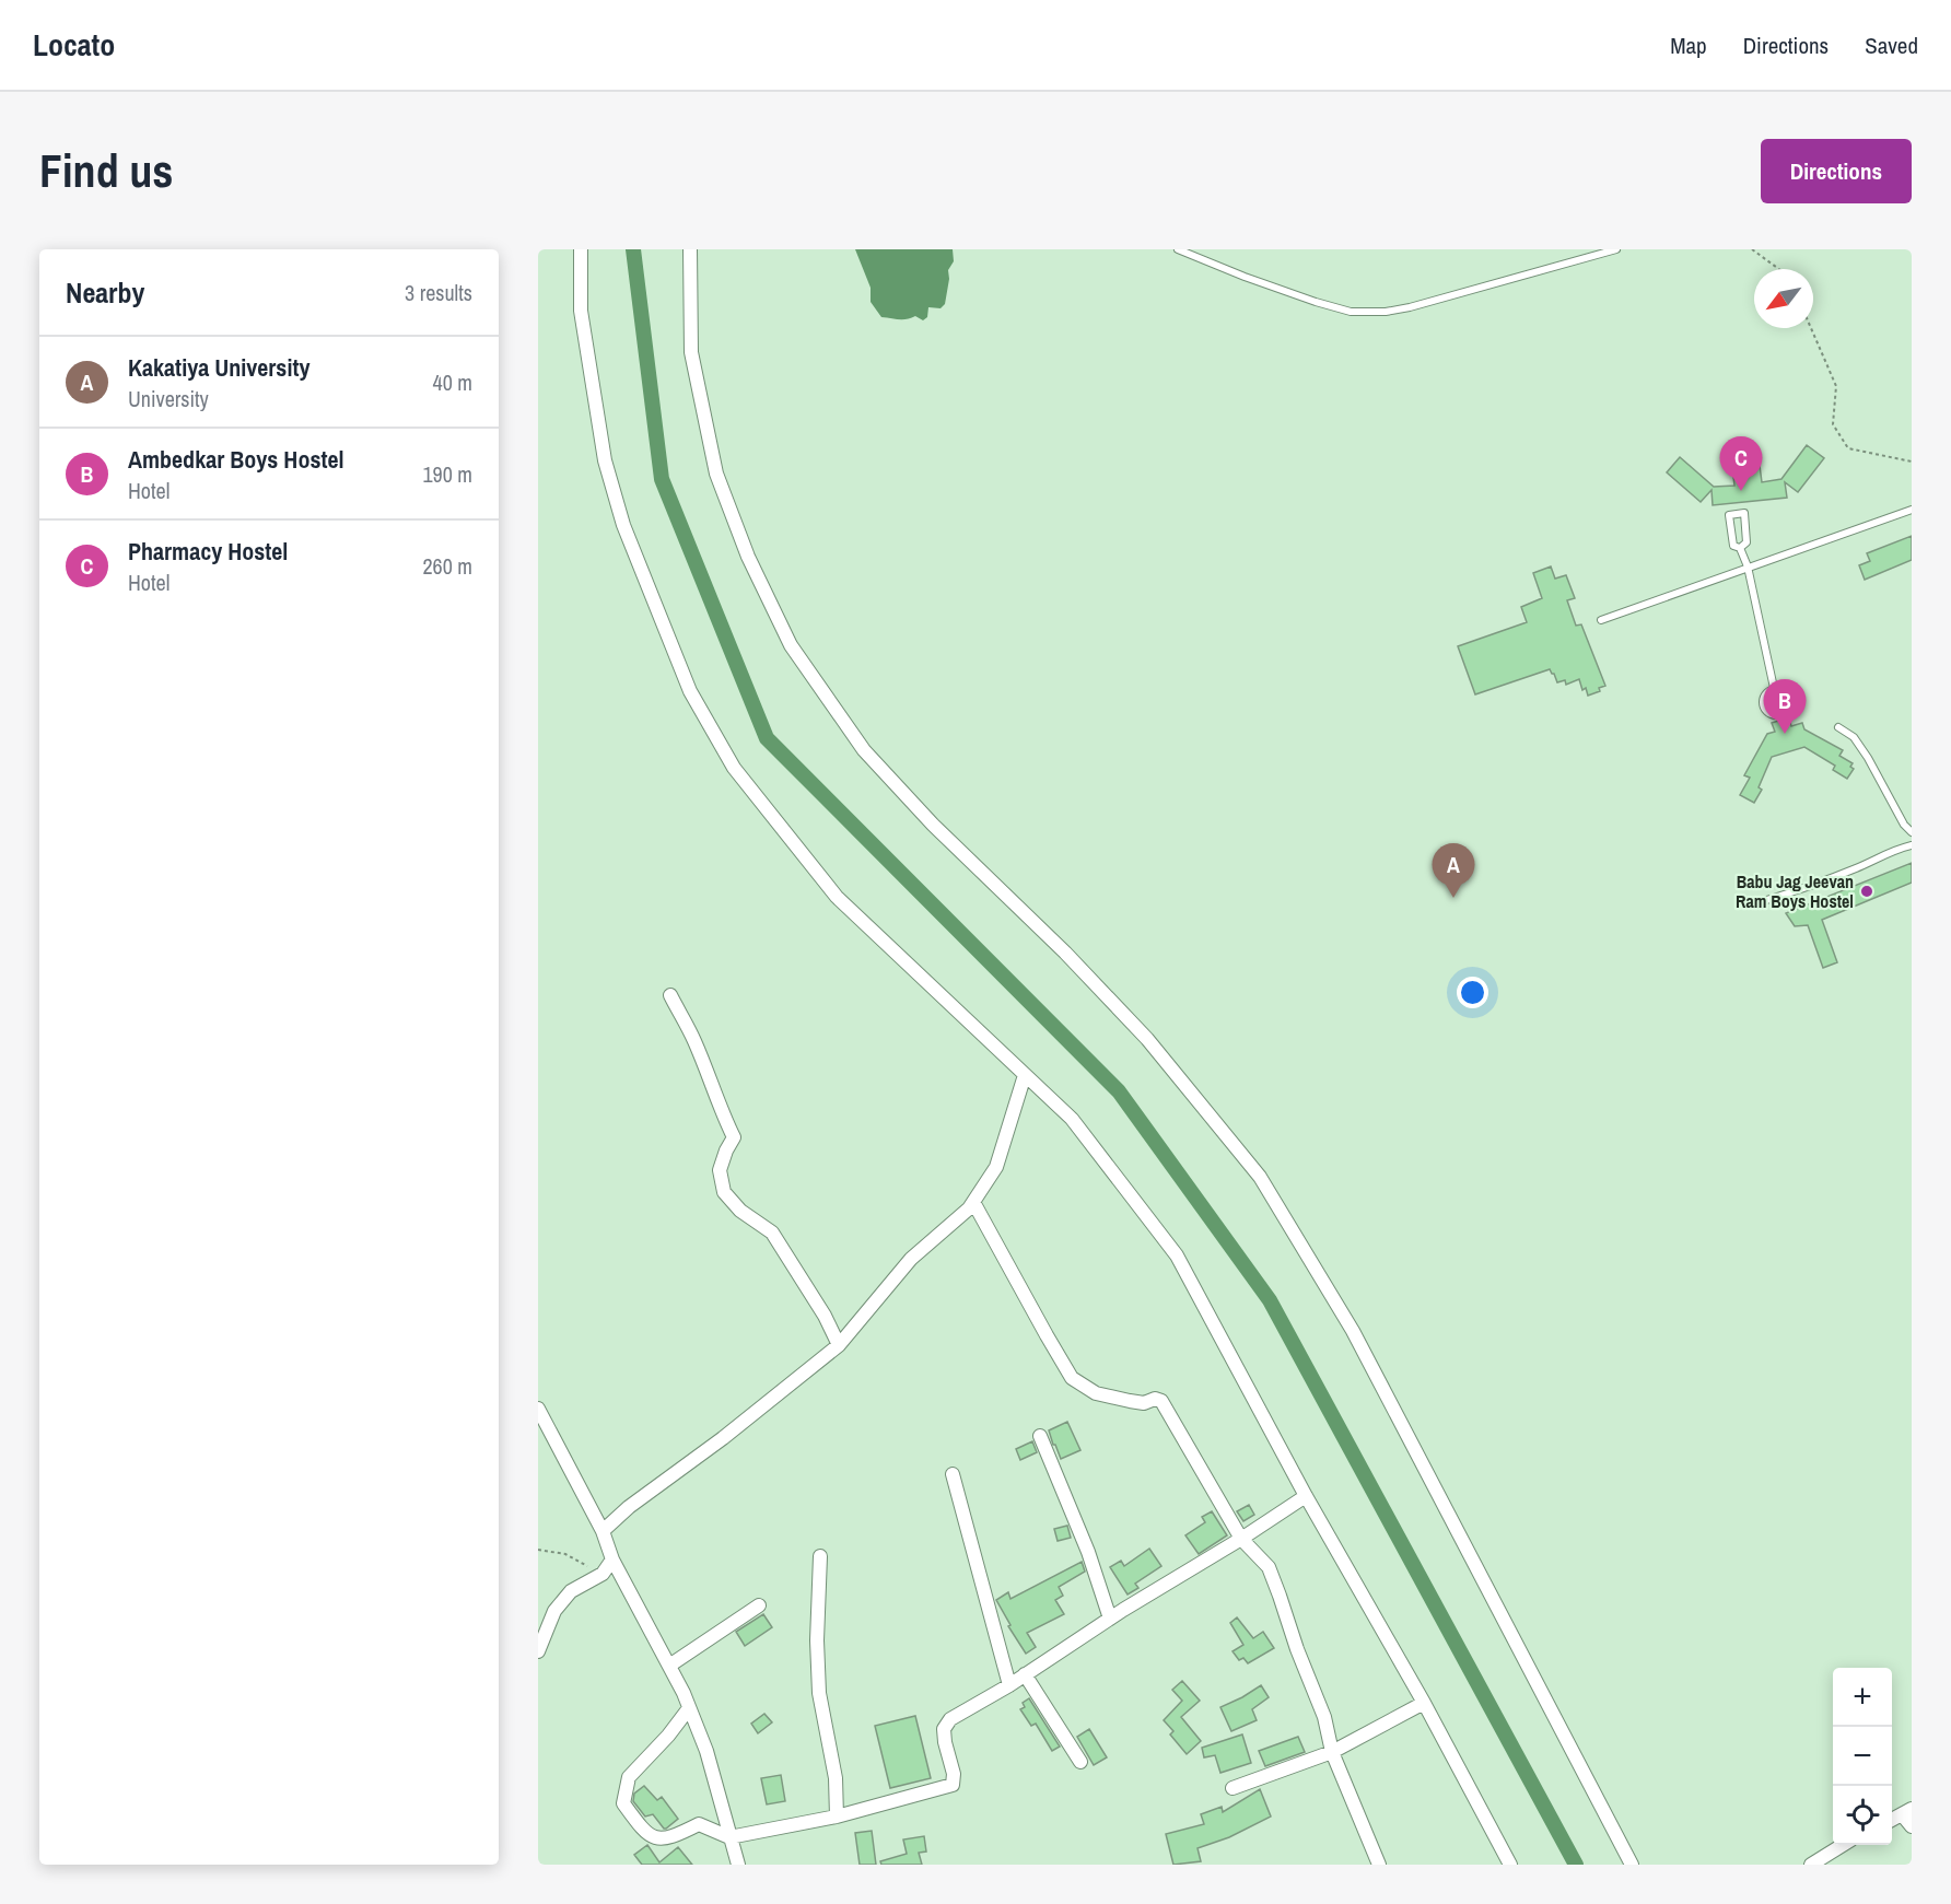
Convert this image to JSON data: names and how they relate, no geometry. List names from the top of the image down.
{
  "places": ["Babu Jag Jeevan Ram Boys Hostel"],
  "north": "bottom left",
  "page": {
    "header": "Locato",
    "nav": ["Map", "Directions", "Saved"],
    "buttons": "Directions",
    "title": "Find us",
    "heading": ["Nearby", "3 results"],
    "list": [
      {
        "mark": "A",
        "name": "Kakatiya University",
        "note": "University",
        "value": "40 m"
      },
      {
        "mark": "B",
        "name": "Ambedkar Boys Hostel",
        "note": "Hotel",
        "value": "190 m"
      },
      {
        "mark": "C",
        "name": "Pharmacy Hostel",
        "note": "Hotel",
        "value": "260 m"
      }
    ],
    "pins": ["C", "B", "A"],
    "map_buttons": ["+", "−"]
  }
}
